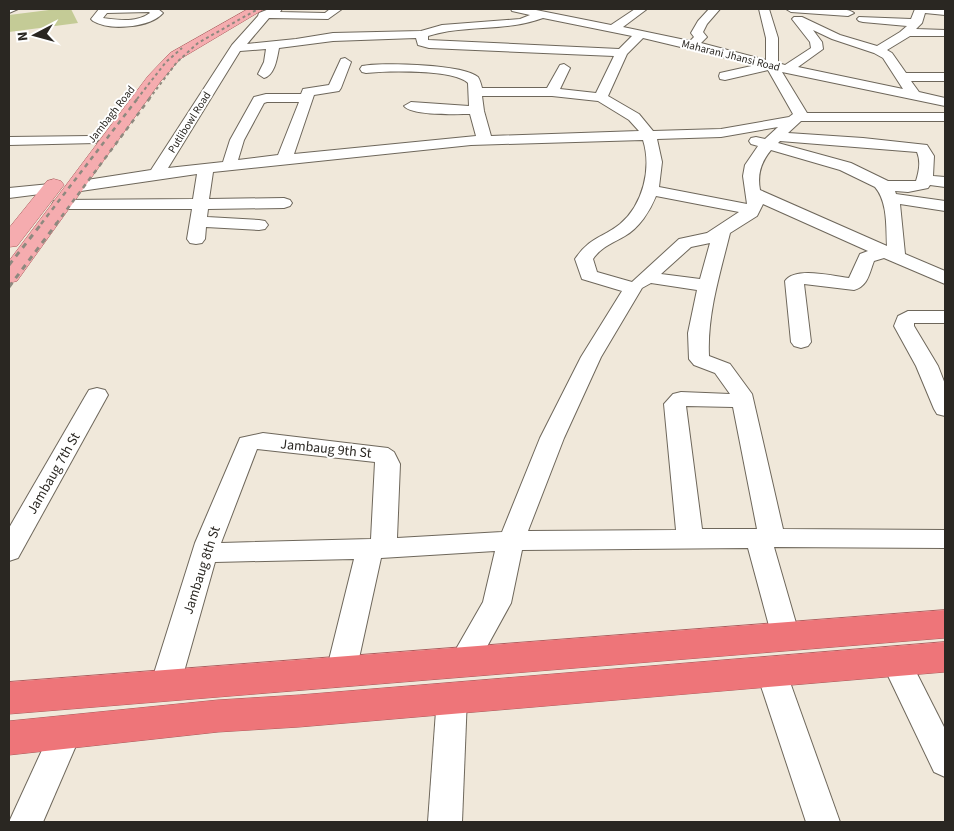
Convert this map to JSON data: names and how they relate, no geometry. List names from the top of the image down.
{
  "streets": {
    "main road": ["Jambagh Road"],
    "street": [
      "Maharani Jhansi Road",
      "Putlibowl Road",
      "Jambaug 9th St",
      "Jambaug 7th St",
      "Jambaug 8th St"
    ]
  },
  "crossings": [
    ["Jambaug 9th St", "Jambaug 8th St"]
  ],
  "north": "left"
}
